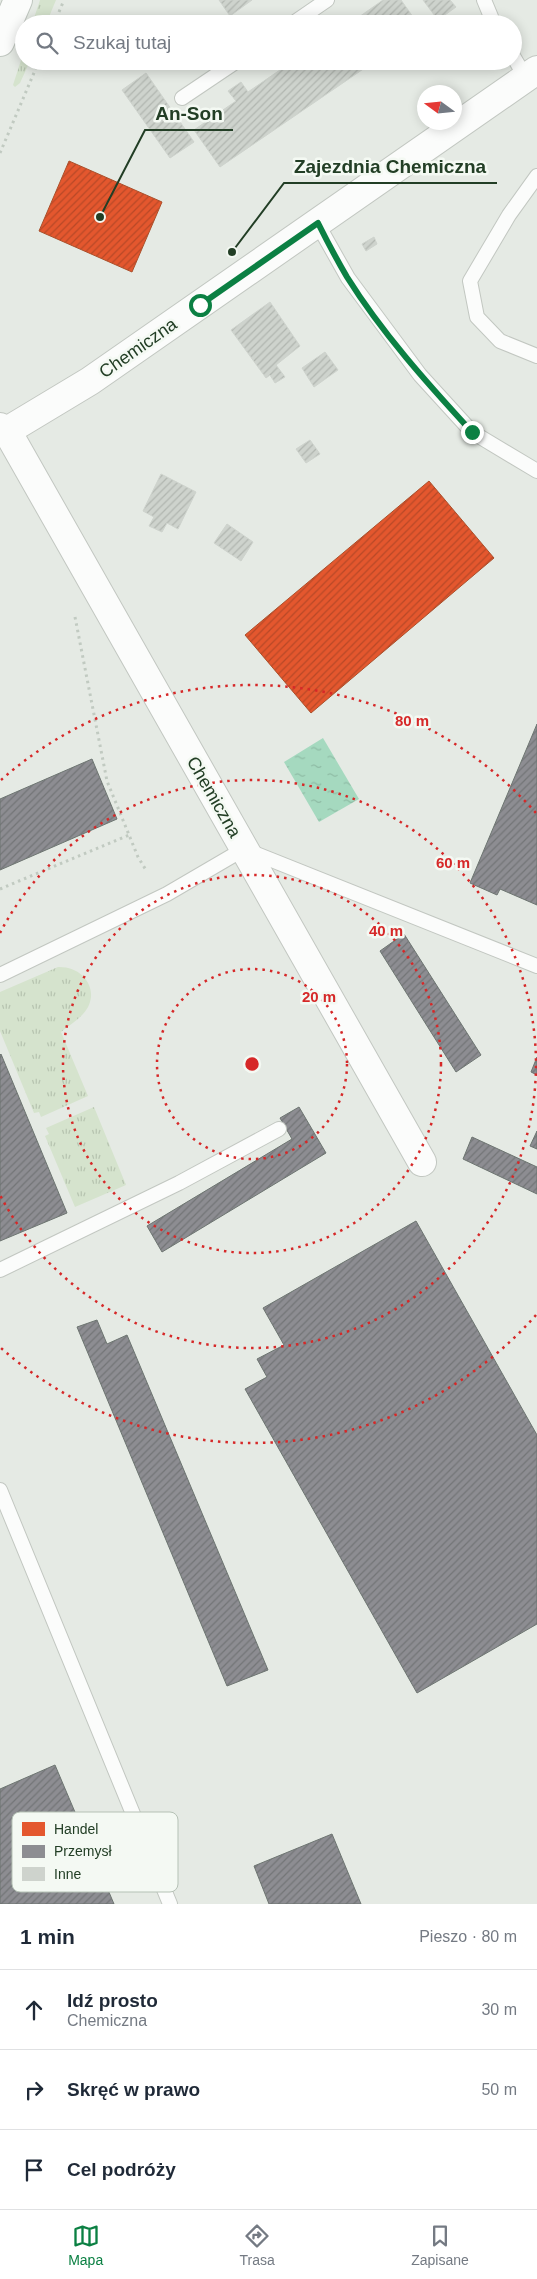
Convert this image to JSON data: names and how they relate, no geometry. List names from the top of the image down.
{
  "streets": {
    "street": ["Chemiczna"]
  },
  "places": ["An-Son", "Zajezdnia Chemiczna"],
  "legend": ["Handel", "Przemysł", "Inne"],
  "north": "left",
  "page": {
    "search": "Szukaj tutaj",
    "heading": ["1 min", "Pieszo · 80 m"],
    "list": [
      ["Idź prosto", "Chemiczna", "30 m"],
      ["Skręć w prawo", "50 m"],
      "Cel podróży"
    ],
    "nav": ["Mapa", "Trasa", "Zapisane"]
  },
  "rings": [
    "80 m",
    "60 m",
    "40 m",
    "20 m"
  ]
}
